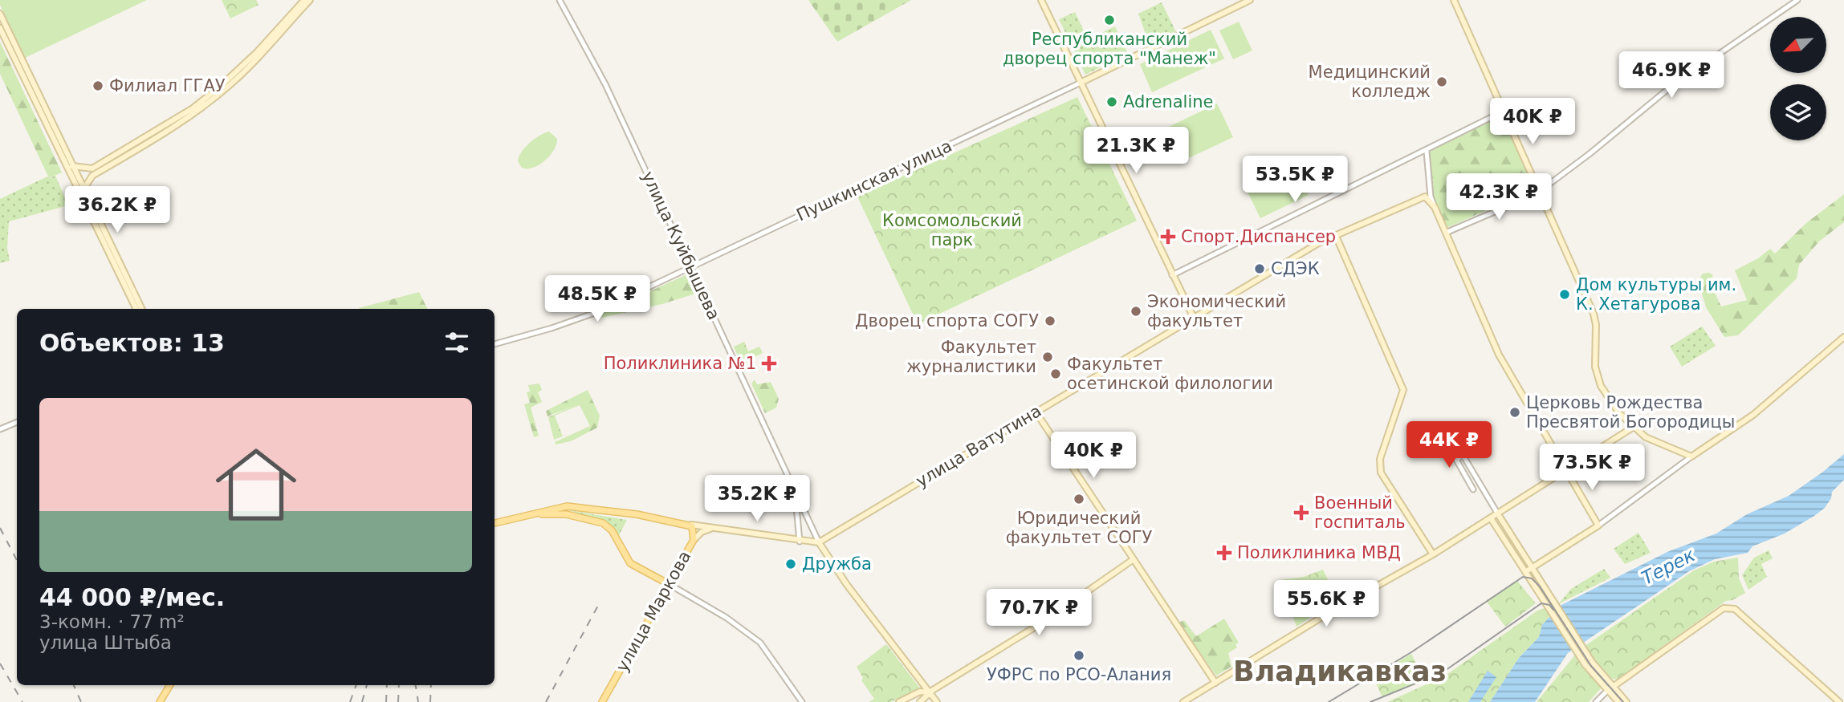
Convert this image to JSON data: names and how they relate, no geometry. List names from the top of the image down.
{
  "streets": {
    "main road": [
      "Пушкинская улица",
      "улица Куйбышева",
      "улица Ватутина",
      "улица Маркова"
    ]
  },
  "crossings": [
    ["Пушкинская улица", "улица Куйбышева"],
    ["улица Куйбышева", "улица Ватутина"]
  ],
  "districts": ["Владикавказ"],
  "water": ["Терек"],
  "parks": ["Комсомольский парк"],
  "places": {
    "other": [
      "Республиканский дворец спорта \"Манеж\"",
      "Медицинский колледж",
      "Филиал ГГАУ",
      "Adrenaline",
      "СДЭК",
      "Дом культуры им. К. Хетагурова",
      "Экономический факультет",
      "Дворец спорта СОГУ",
      "Факультет журналистики",
      "Факультет осетинской филологии",
      "Церковь Рождества Пресвятой Богородицы",
      "Юридический факультет СОГУ",
      "Дружба",
      "УФРС по РСО-Алания"
    ],
    "health": [
      "Спорт.Диспансер",
      "Поликлиника №1",
      "Военный госпиталь",
      "Поликлиника МВД"
    ]
  },
  "north": "bottom left",
  "page": {
    "price": [
      "46.9K ₽",
      "40K ₽",
      "21.3K ₽",
      "53.5K ₽",
      "42.3K ₽",
      "36.2K ₽",
      "48.5K ₽",
      "44K ₽",
      "40K ₽",
      "73.5K ₽",
      "35.2K ₽",
      "55.6K ₽",
      "70.7K ₽"
    ],
    "heading": "Объектов: 13",
    "list": [
      {
        "name": "44 000 ₽/мес.",
        "note": "3-комн. · 77 m² · улица Штыба"
      }
    ]
  }
}
